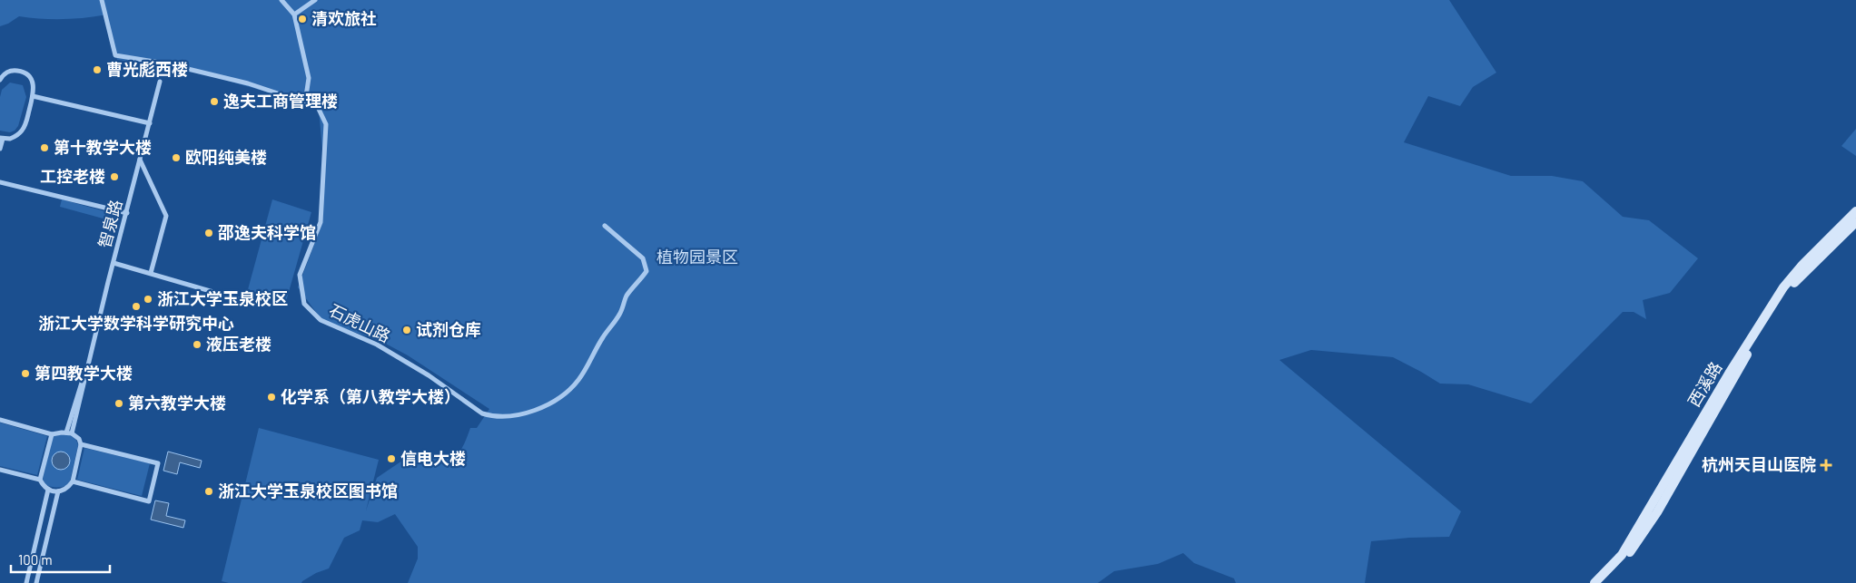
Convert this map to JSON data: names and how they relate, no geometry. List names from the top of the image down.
{
  "streets": {
    "main road": ["西溪路"],
    "street": ["智泉路", "石虎山路"]
  },
  "parks": ["植物园景区"],
  "places": {
    "other": [
      "清欢旅社",
      "曹光彪西楼",
      "逸夫工商管理楼",
      "第十教学大楼",
      "欧阳纯美楼",
      "工控老楼",
      "邵逸夫科学馆",
      "浙江大学玉泉校区",
      "浙江大学数学科学研究中心",
      "试剂仓库",
      "液压老楼",
      "第四教学大楼",
      "化学系（第八教学大楼）",
      "第六教学大楼",
      "信电大楼",
      "浙江大学玉泉校区图书馆"
    ],
    "health": ["杭州天目山医院"]
  },
  "scale_bar": "100 m"
}
